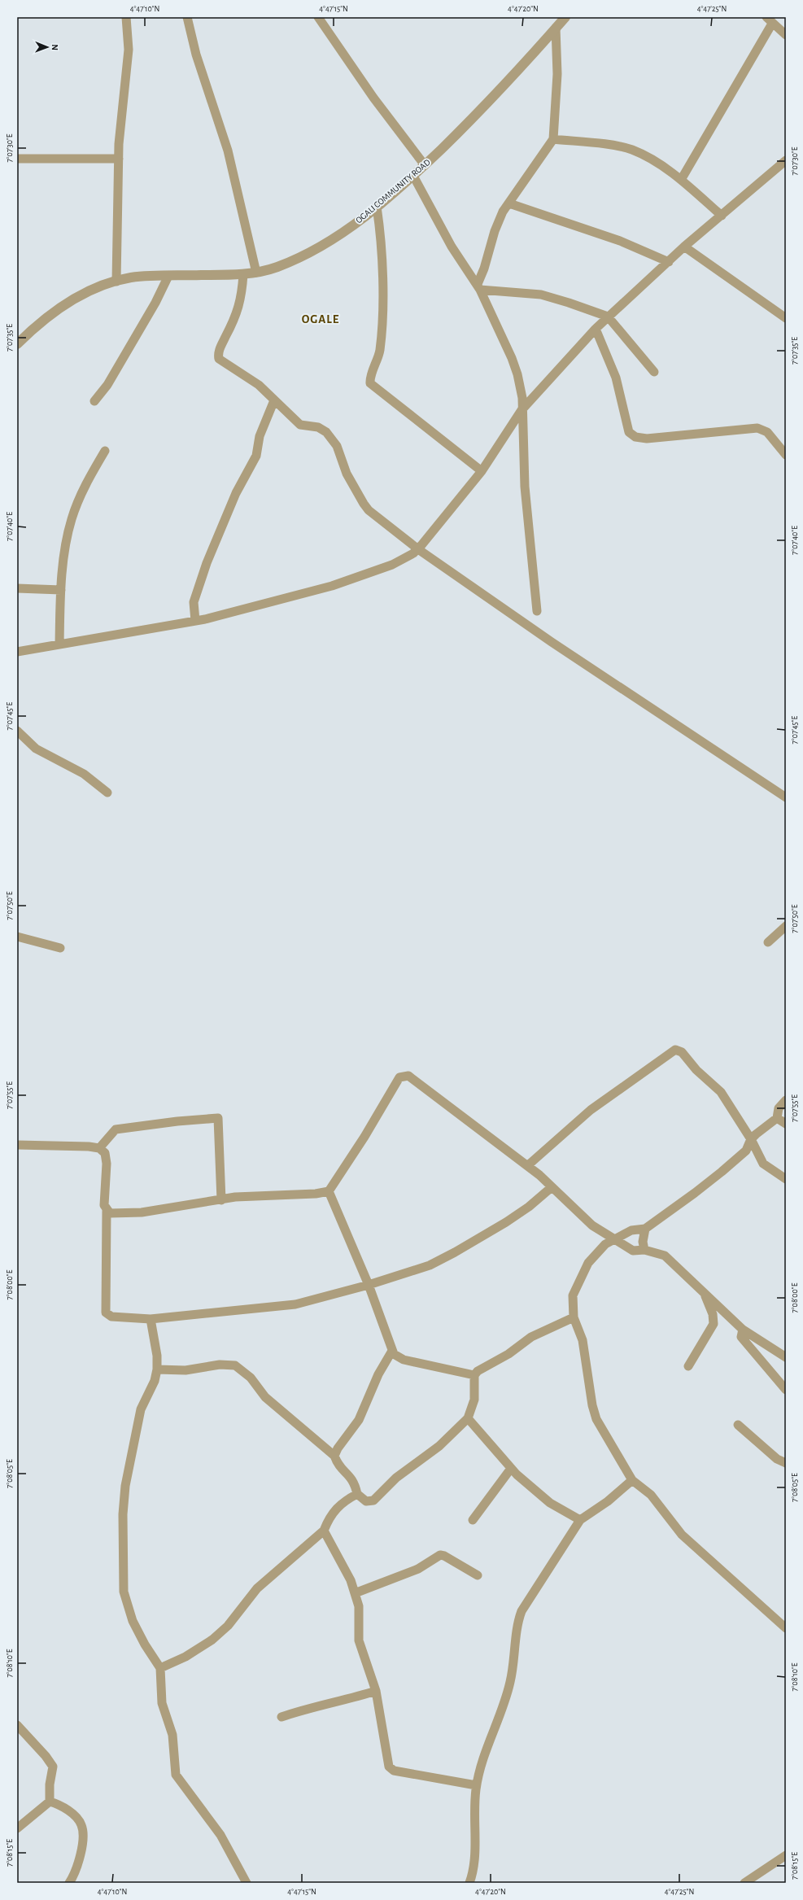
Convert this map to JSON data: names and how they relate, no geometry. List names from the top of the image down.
{
  "streets": {
    "street": ["OGALI COMMUNITY ROAD"]
  },
  "districts": ["OGALE"],
  "north": "right",
  "coordinates": [
    "4°47'10\"N",
    "4°47'15\"N",
    "4°47'20\"N",
    "4°47'25\"N",
    "7°07'30\"E",
    "7°07'35\"E",
    "7°07'40\"E",
    "7°07'45\"E",
    "7°07'50\"E",
    "7°07'55\"E",
    "7°08'00\"E",
    "7°08'05\"E",
    "7°08'10\"E",
    "7°08'15\"E"
  ]
}
